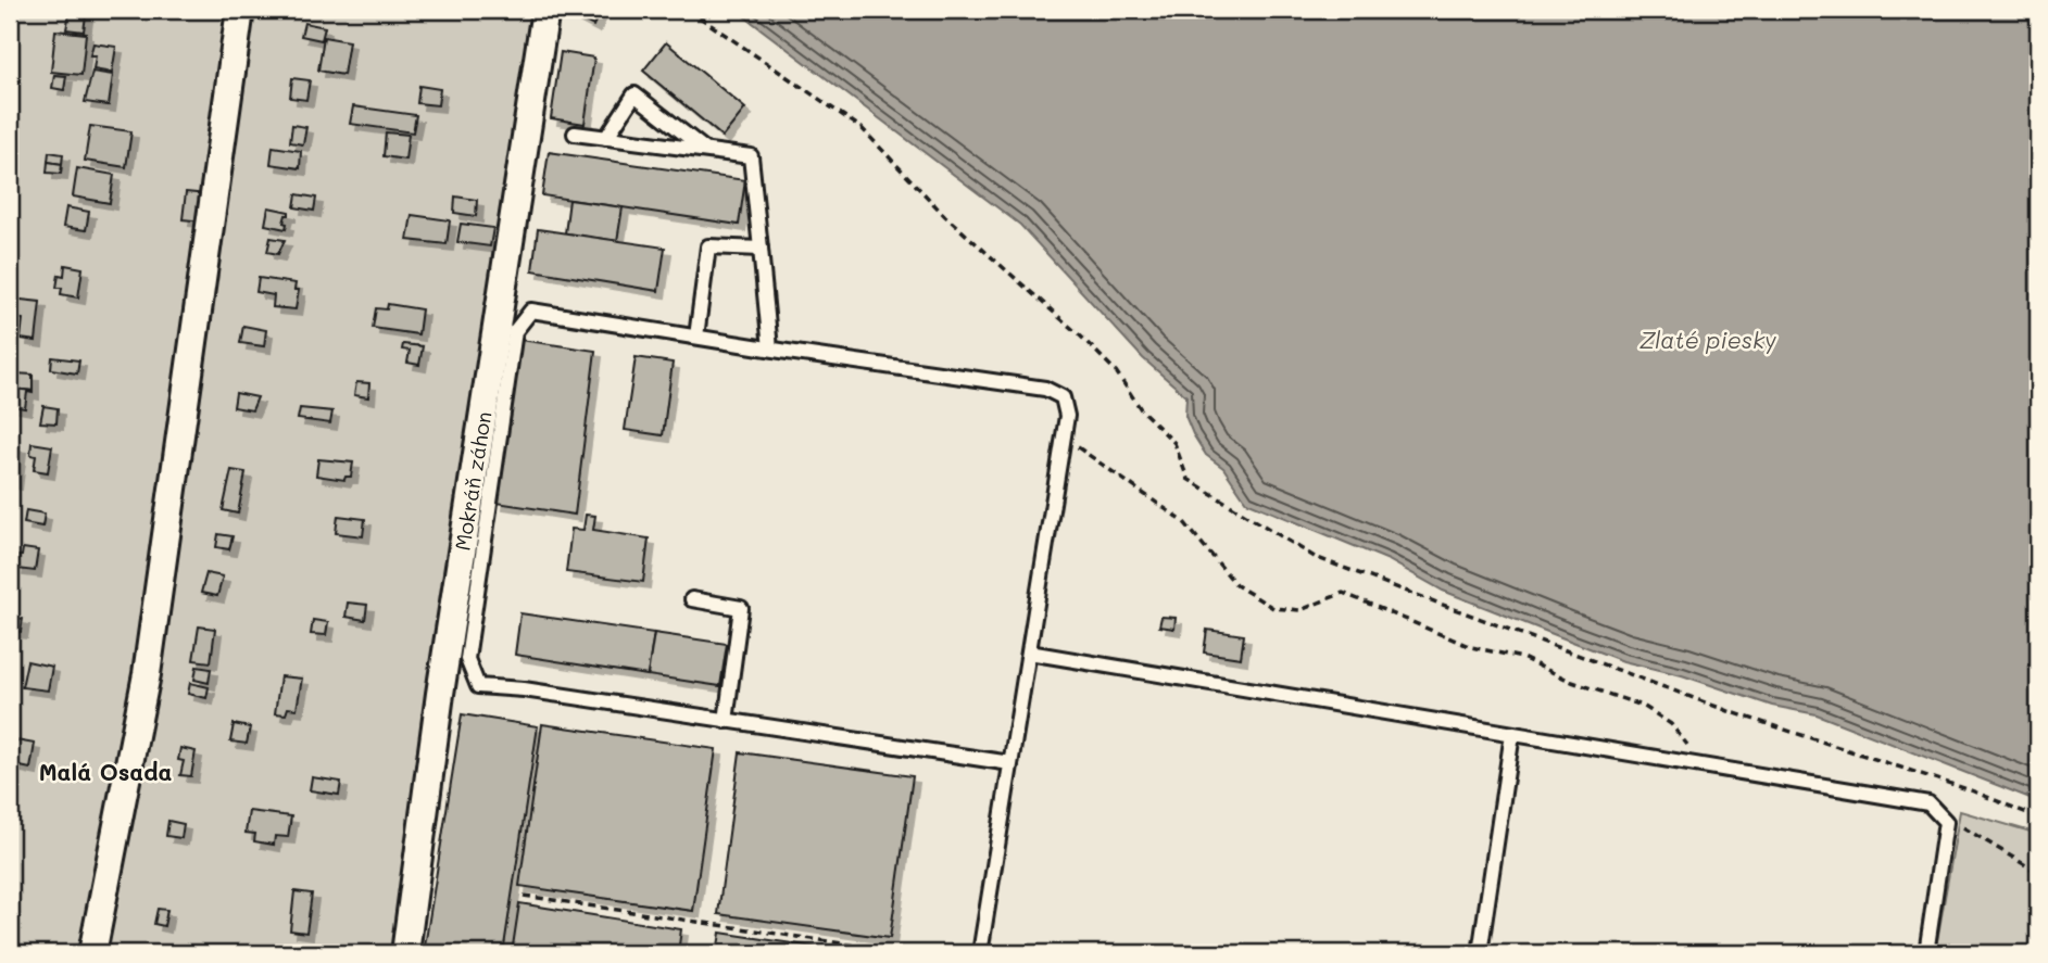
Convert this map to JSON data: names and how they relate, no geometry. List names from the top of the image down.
{
  "streets": {
    "street": ["Mokráň záhon"]
  },
  "districts": ["Malá Osada"],
  "water": ["Zlaté piesky"]
}
